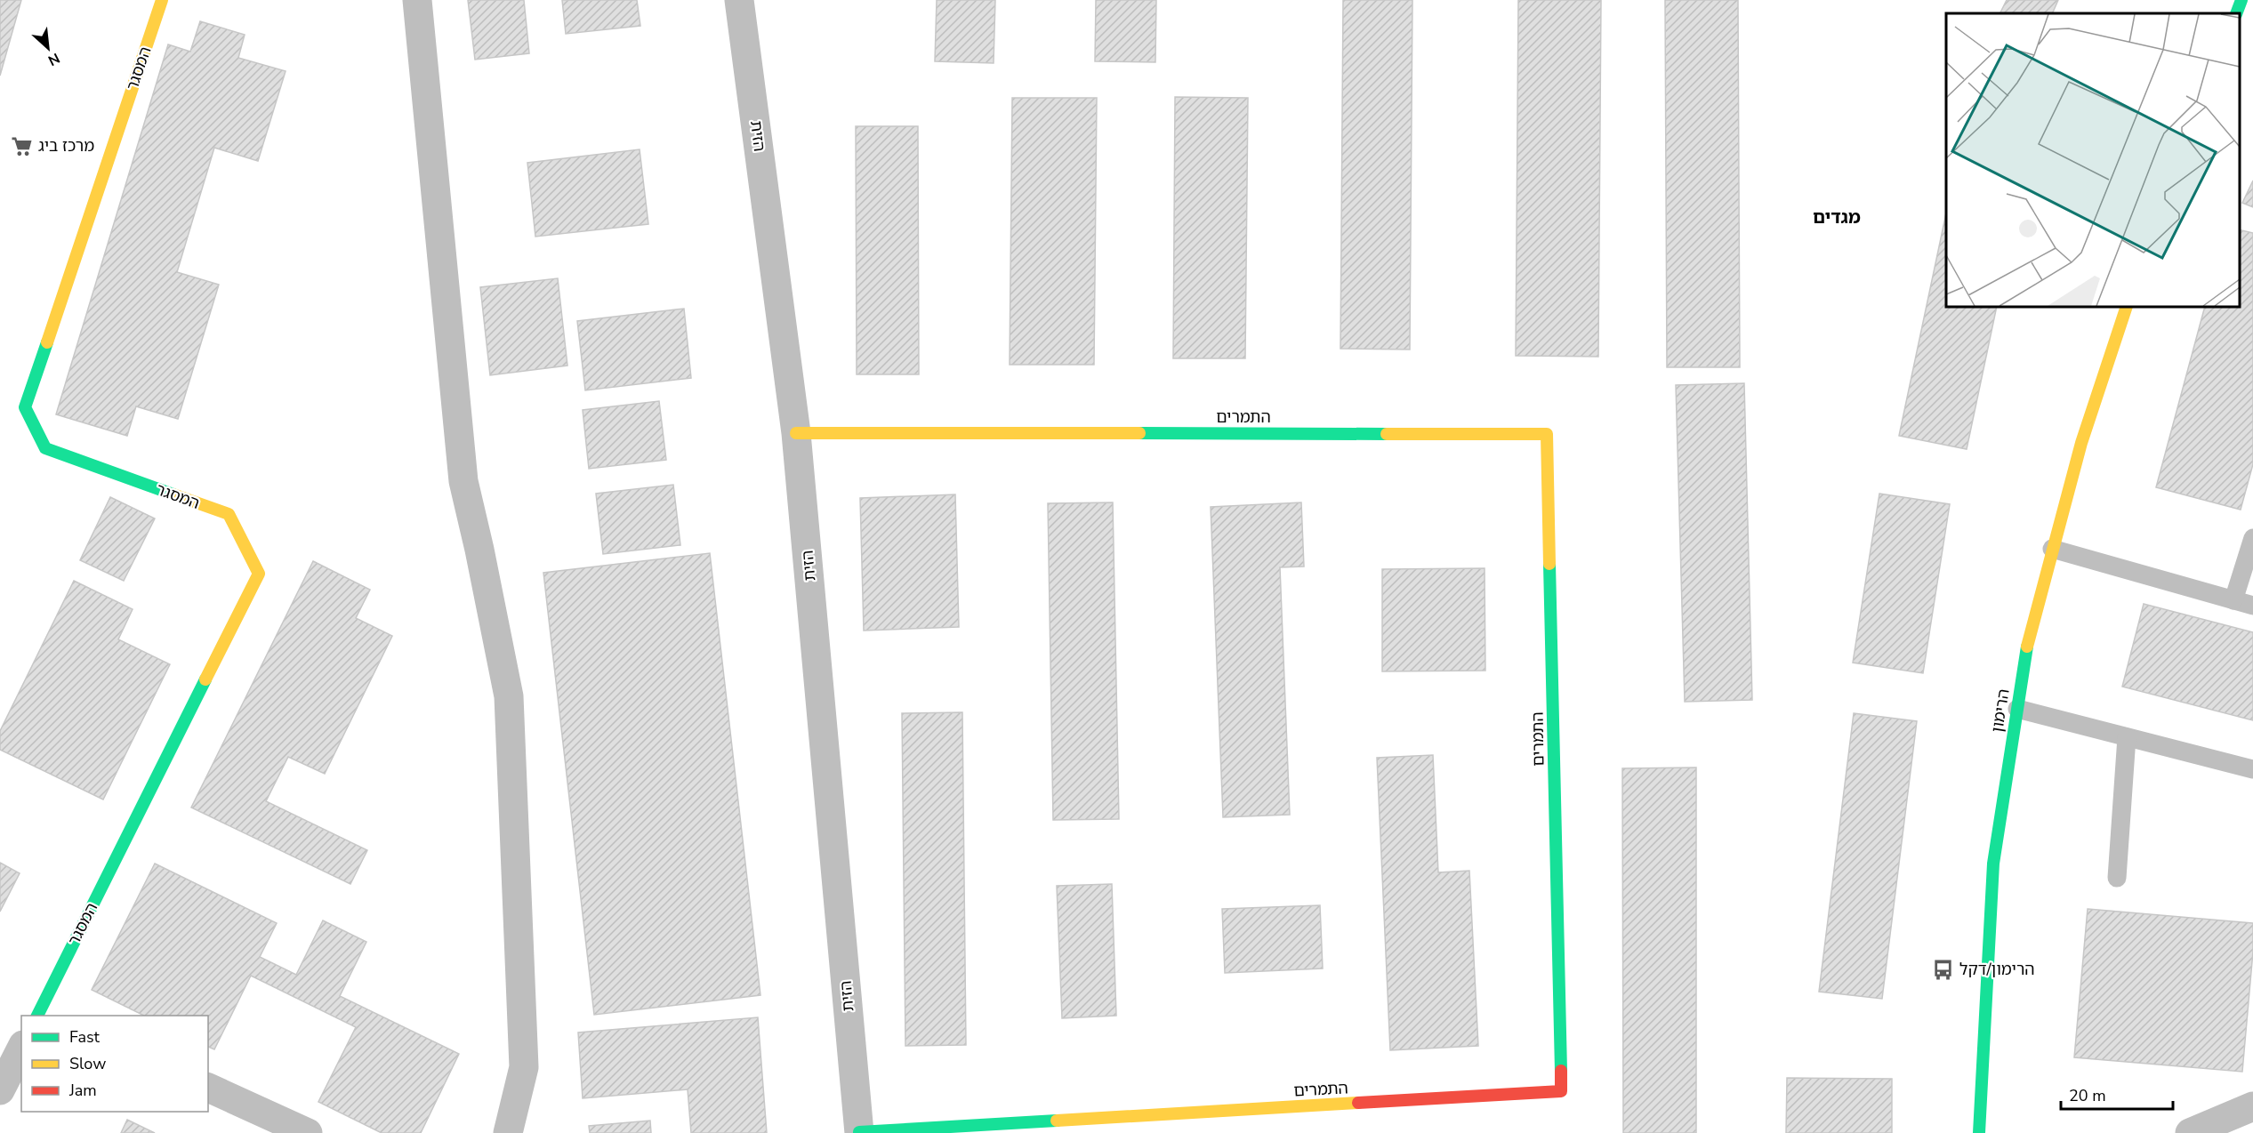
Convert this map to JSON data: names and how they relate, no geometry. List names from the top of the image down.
{
  "streets": {
    "street": [
      "המסגר",
      "הזית",
      "התמרים",
      "הרימון"
    ]
  },
  "crossings": [
    ["הזית", "התמרים"]
  ],
  "districts": ["מגדים"],
  "places": {
    "supermarket": ["מרכז ביג"],
    "bus stop": ["הרימון/דקל"]
  },
  "legend": ["Fast", "Slow", "Jam"],
  "scale_bar": "20 m",
  "north": "bottom right"
}
